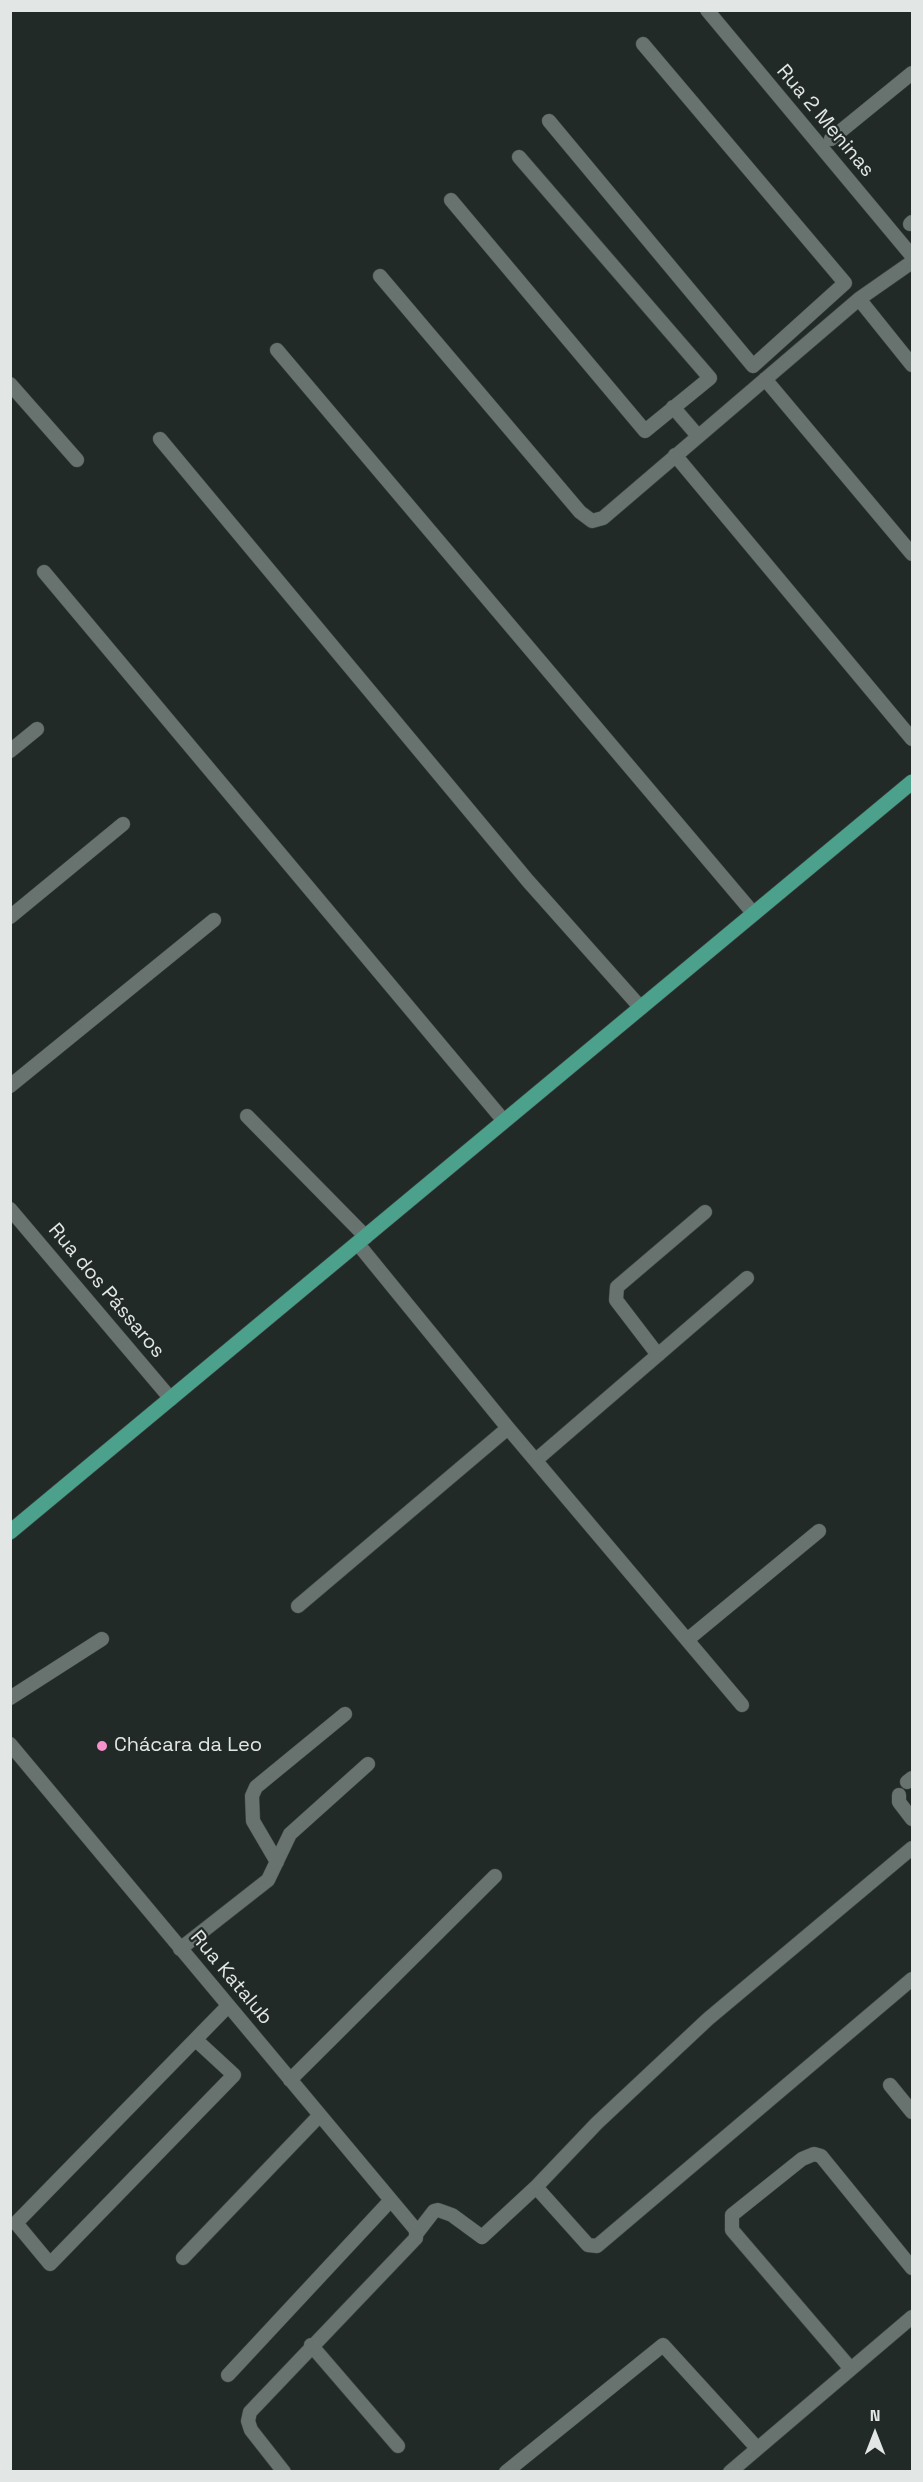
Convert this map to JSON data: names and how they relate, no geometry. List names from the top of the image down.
{
  "streets": {
    "street": ["Rua 2 Meninas", "Rua dos Pássaros", "Rua Katalub"]
  },
  "places": ["Chácara da Leo"],
  "north": "top"
}
